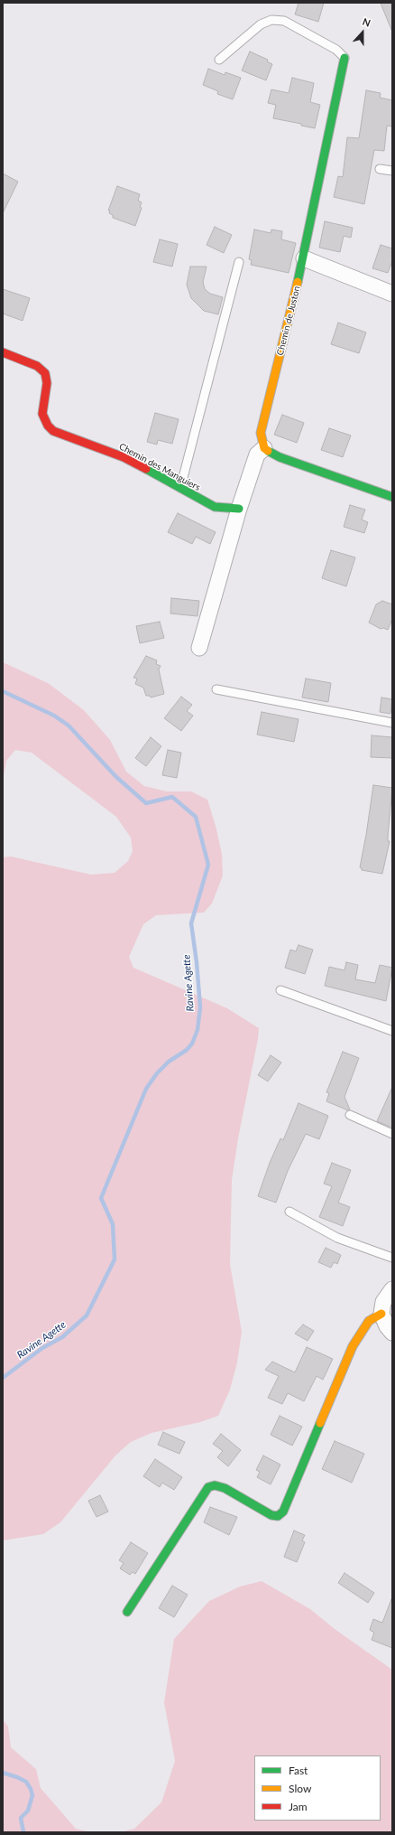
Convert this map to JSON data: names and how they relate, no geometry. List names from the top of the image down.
{
  "streets": {
    "street": ["Chemin de Juston", "Chemin des Manguiers"]
  },
  "water": ["Ravine Agette"],
  "legend": ["Fast", "Slow", "Jam"],
  "north": "top"
}
